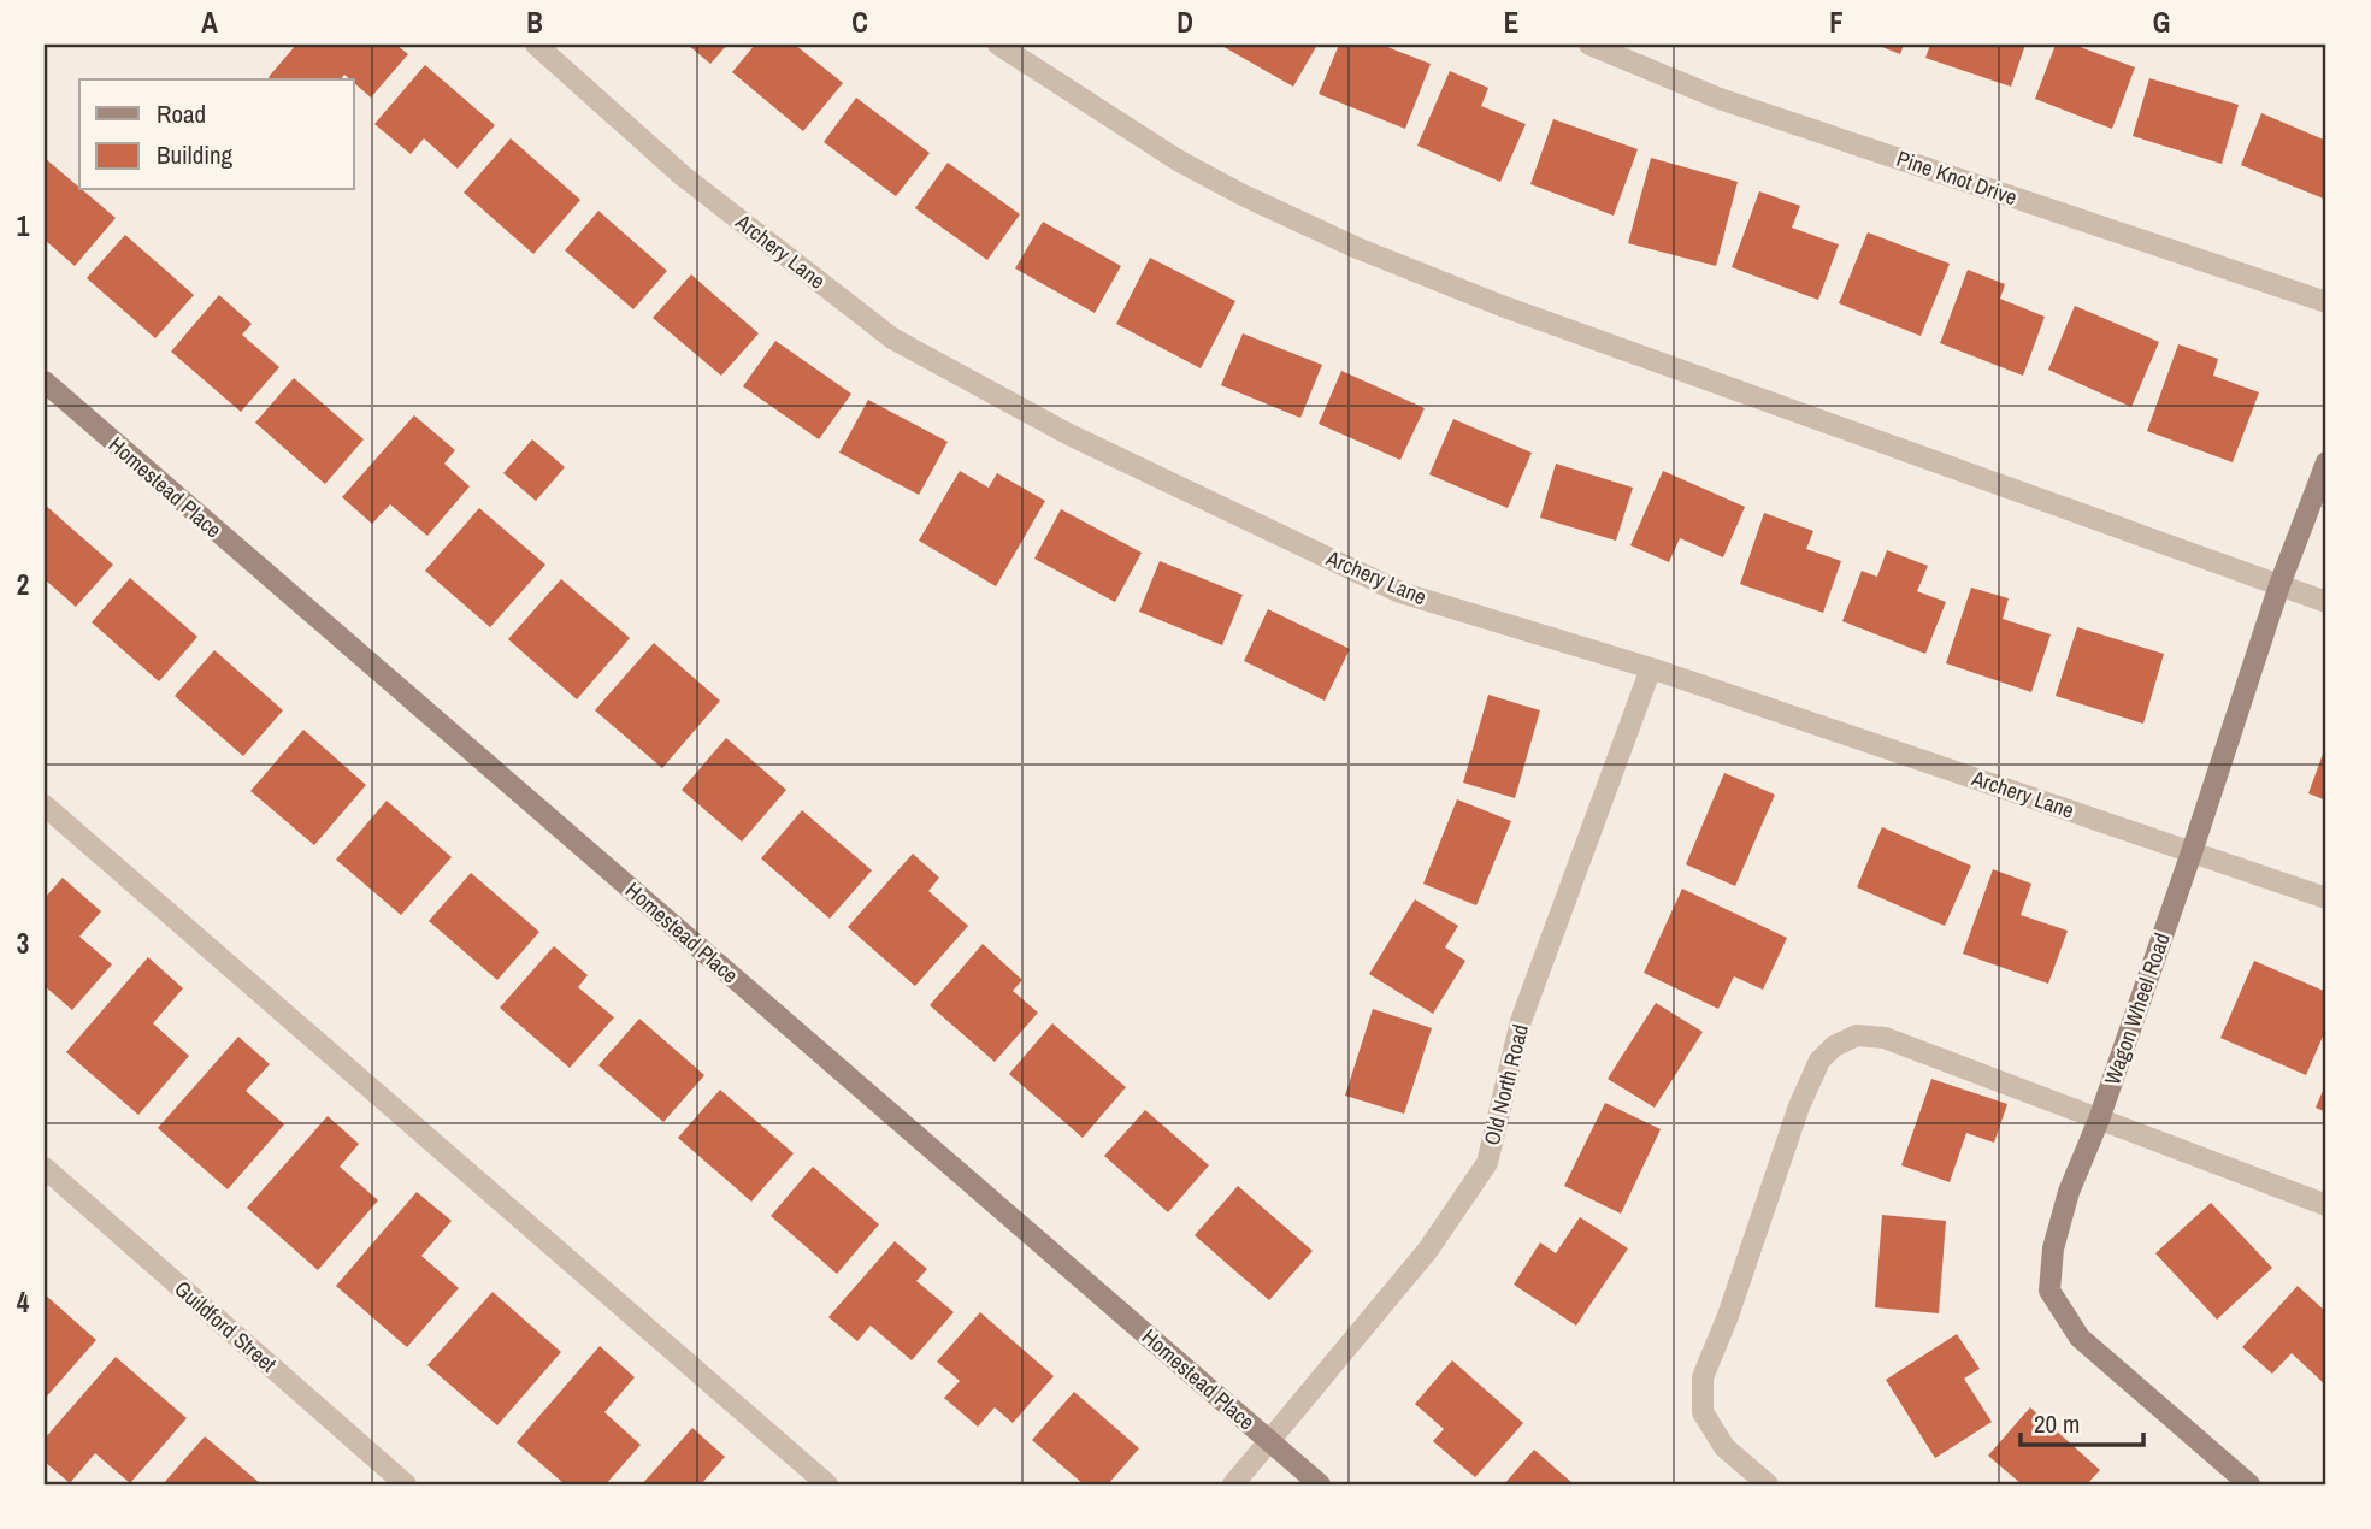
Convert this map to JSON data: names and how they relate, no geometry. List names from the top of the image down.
{
  "streets": {
    "street": [
      "Pine Knot Drive",
      "Archery Lane",
      "Homestead Place",
      "Wagon Wheel Road",
      "Old North Road",
      "Guildford Street"
    ]
  },
  "crossings": [
    ["Archery Lane", "Wagon Wheel Road"],
    ["Archery Lane", "Old North Road"],
    ["Homestead Place", "Old North Road"]
  ],
  "legend": ["Road", "Building"],
  "scale_bar": "20 m",
  "grid": {
    "columns": [
      "A",
      "B",
      "C",
      "D",
      "E",
      "F",
      "G"
    ],
    "rows": [
      "1",
      "2",
      "3",
      "4"
    ]
  }
}
